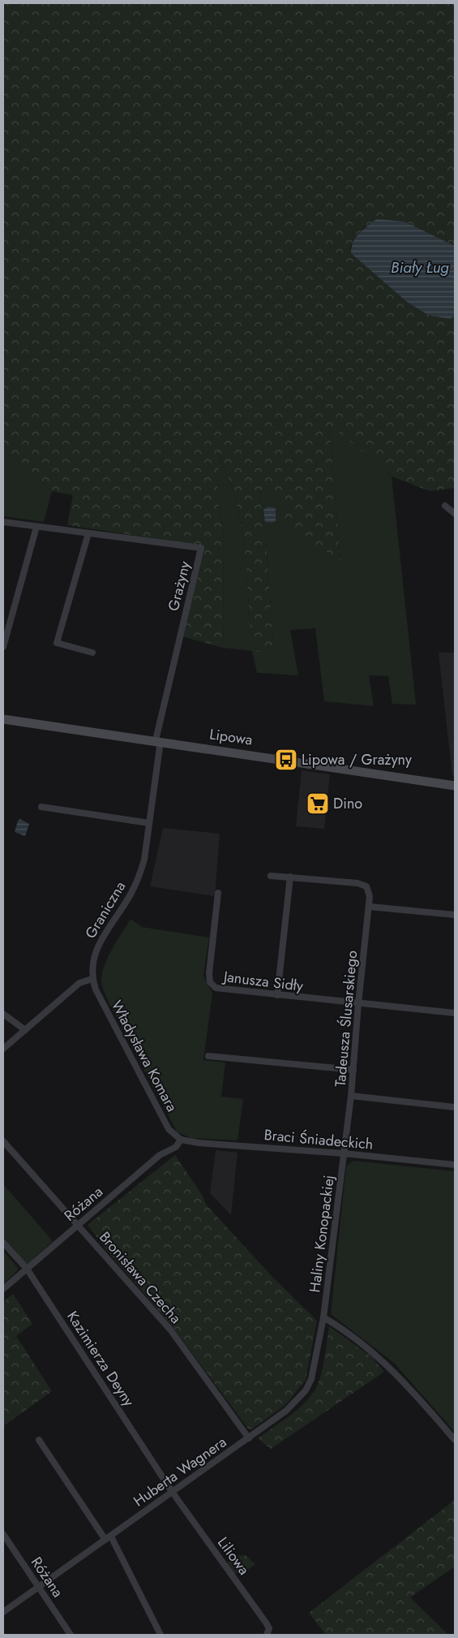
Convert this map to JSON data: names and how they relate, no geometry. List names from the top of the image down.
{
  "streets": {
    "main road": ["Lipowa"],
    "street": [
      "Grażyny",
      "Graniczna",
      "Janusza Sidły",
      "Tadeusza Ślusarskiego",
      "Władysława Komara",
      "Braci Śniadeckich",
      "Różana",
      "Haliny Konopackiej",
      "Bronisława Czecha",
      "Kazimierza Deyny",
      "Huberta Wagnera",
      "Liliowa"
    ]
  },
  "crossings": [
    ["Grażyny", "Lipowa"],
    ["Grażyny", "Graniczna"],
    ["Lipowa", "Graniczna"],
    ["Graniczna", "Władysława Komara"],
    ["Janusza Sidły", "Tadeusza Ślusarskiego"],
    ["Tadeusza Ślusarskiego", "Braci Śniadeckich"],
    ["Tadeusza Ślusarskiego", "Haliny Konopackiej"],
    ["Władysława Komara", "Braci Śniadeckich"],
    ["Władysława Komara", "Różana"],
    ["Braci Śniadeckich", "Różana"],
    ["Braci Śniadeckich", "Haliny Konopackiej"],
    ["Różana", "Bronisława Czecha"],
    ["Różana", "Kazimierza Deyny"],
    ["Różana", "Huberta Wagnera"],
    ["Haliny Konopackiej", "Huberta Wagnera"],
    ["Bronisława Czecha", "Huberta Wagnera"],
    ["Kazimierza Deyny", "Huberta Wagnera"],
    ["Kazimierza Deyny", "Liliowa"],
    ["Huberta Wagnera", "Liliowa"]
  ],
  "water": ["Biały Ług"],
  "places": {
    "bus stop": ["Lipowa / Grażyny"],
    "supermarket": ["Dino"]
  }
}
